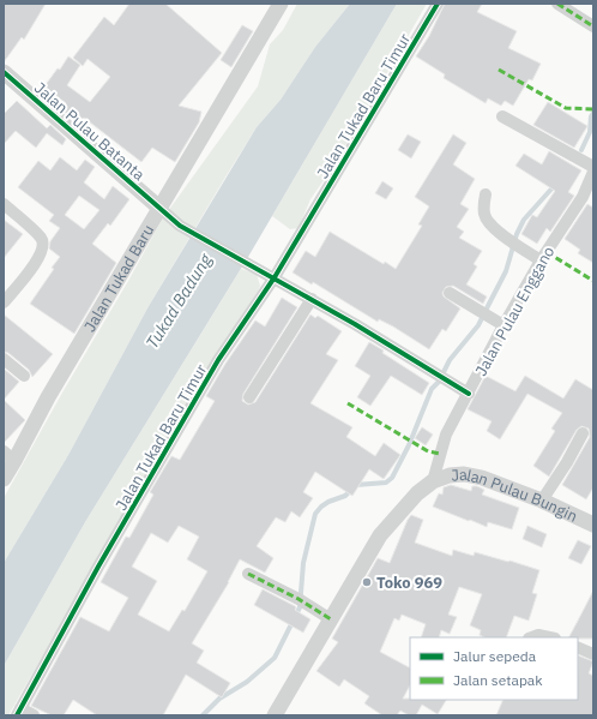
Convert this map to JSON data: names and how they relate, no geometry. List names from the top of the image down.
{
  "streets": {
    "street": [
      "Jalan Tukad Baru Timur",
      "Jalan Pulau Batanta",
      "Jalan Tukad Baru",
      "Jalan Pulau Enggano",
      "Jalan Pulau Bungin"
    ]
  },
  "crossings": [
    ["Jalan Pulau Batanta", "Jalan Tukad Baru"],
    ["Jalan Pulau Enggano", "Jalan Pulau Bungin"]
  ],
  "water": ["Tukad Badung"],
  "places": ["Toko 969"],
  "legend": ["Jalur sepeda", "Jalan setapak"]
}
